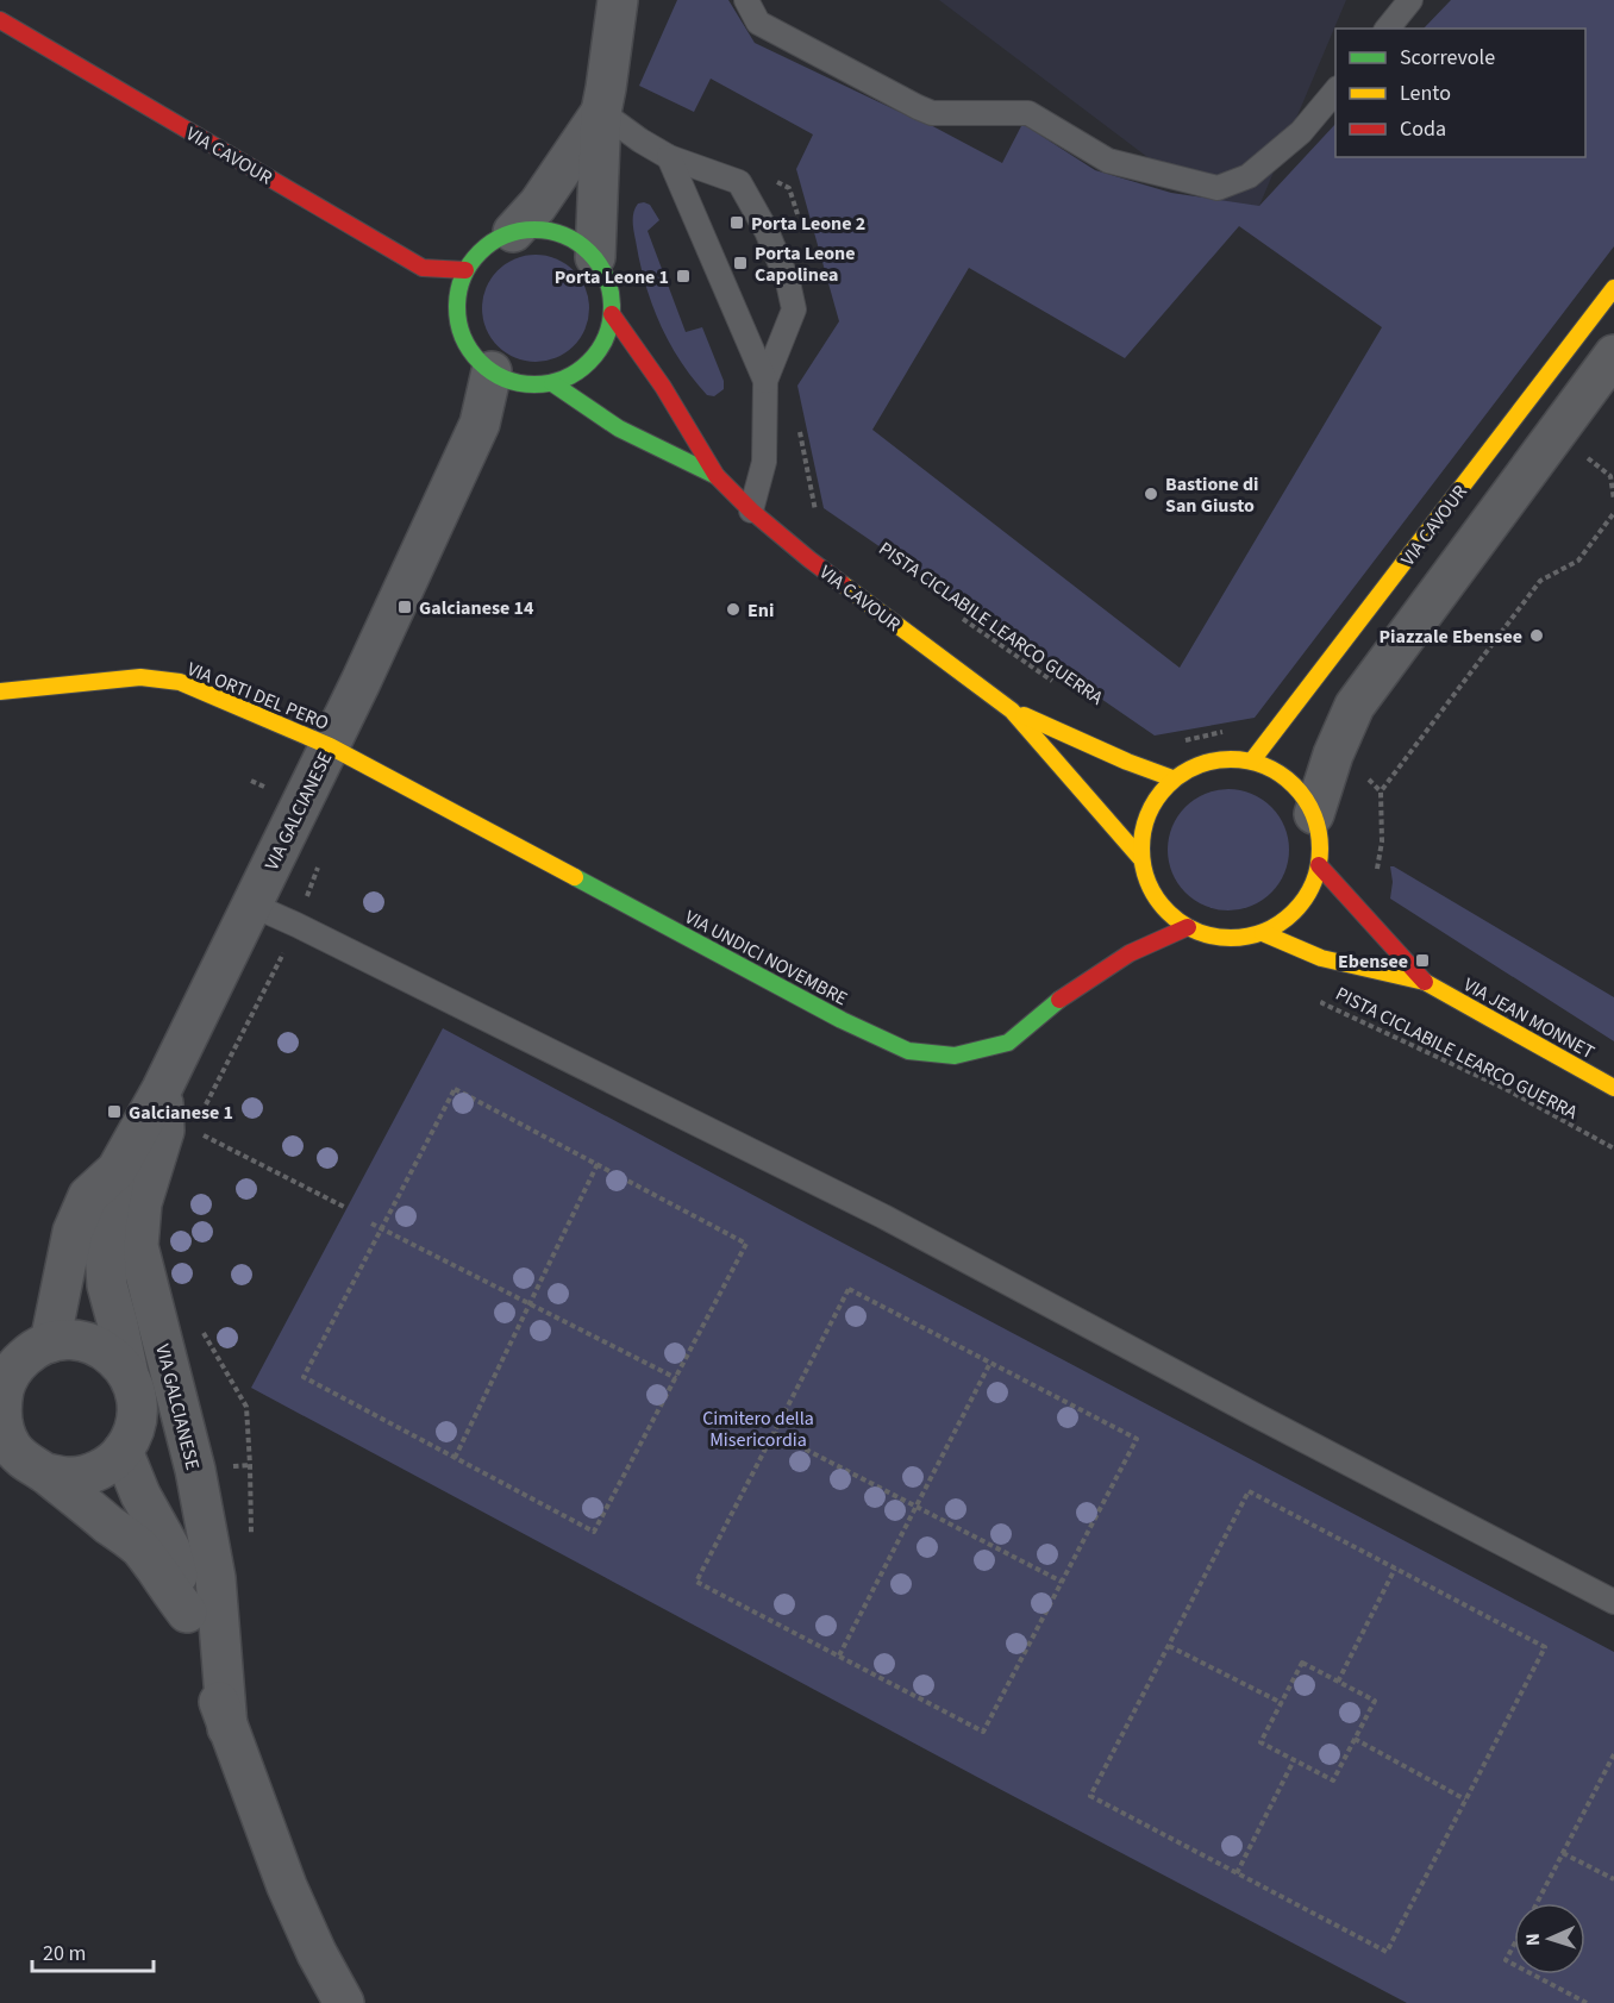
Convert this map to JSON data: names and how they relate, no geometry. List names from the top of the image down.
{
  "streets": {
    "street": [
      "VIA CAVOUR",
      "VIA ORTI DEL PERO",
      "VIA GALCIANESE",
      "VIA UNDICI NOVEMBRE",
      "VIA JEAN MONNET"
    ],
    "path": ["PISTA CICLABILE LEARCO GUERRA"]
  },
  "crossings": [
    ["VIA CAVOUR", "VIA GALCIANESE"],
    ["VIA CAVOUR", "VIA UNDICI NOVEMBRE"],
    ["VIA CAVOUR", "VIA JEAN MONNET"],
    ["PISTA CICLABILE LEARCO GUERRA", "VIA JEAN MONNET"],
    ["VIA ORTI DEL PERO", "VIA GALCIANESE"],
    ["VIA ORTI DEL PERO", "VIA UNDICI NOVEMBRE"],
    ["VIA GALCIANESE", "VIA UNDICI NOVEMBRE"],
    ["VIA UNDICI NOVEMBRE", "VIA JEAN MONNET"]
  ],
  "parks": ["Cimitero della Misericordia"],
  "places": {
    "transit": [
      "Porta Leone 2",
      "Porta Leone Capolinea",
      "Porta Leone 1",
      "Galcianese 14",
      "Ebensee",
      "Galcianese 1"
    ],
    "other": ["Bastione di San Giusto", "Eni", "Piazzale Ebensee"]
  },
  "legend": ["Scorrevole", "Lento", "Coda"],
  "scale_bar": "20 m",
  "north": "left"
}
